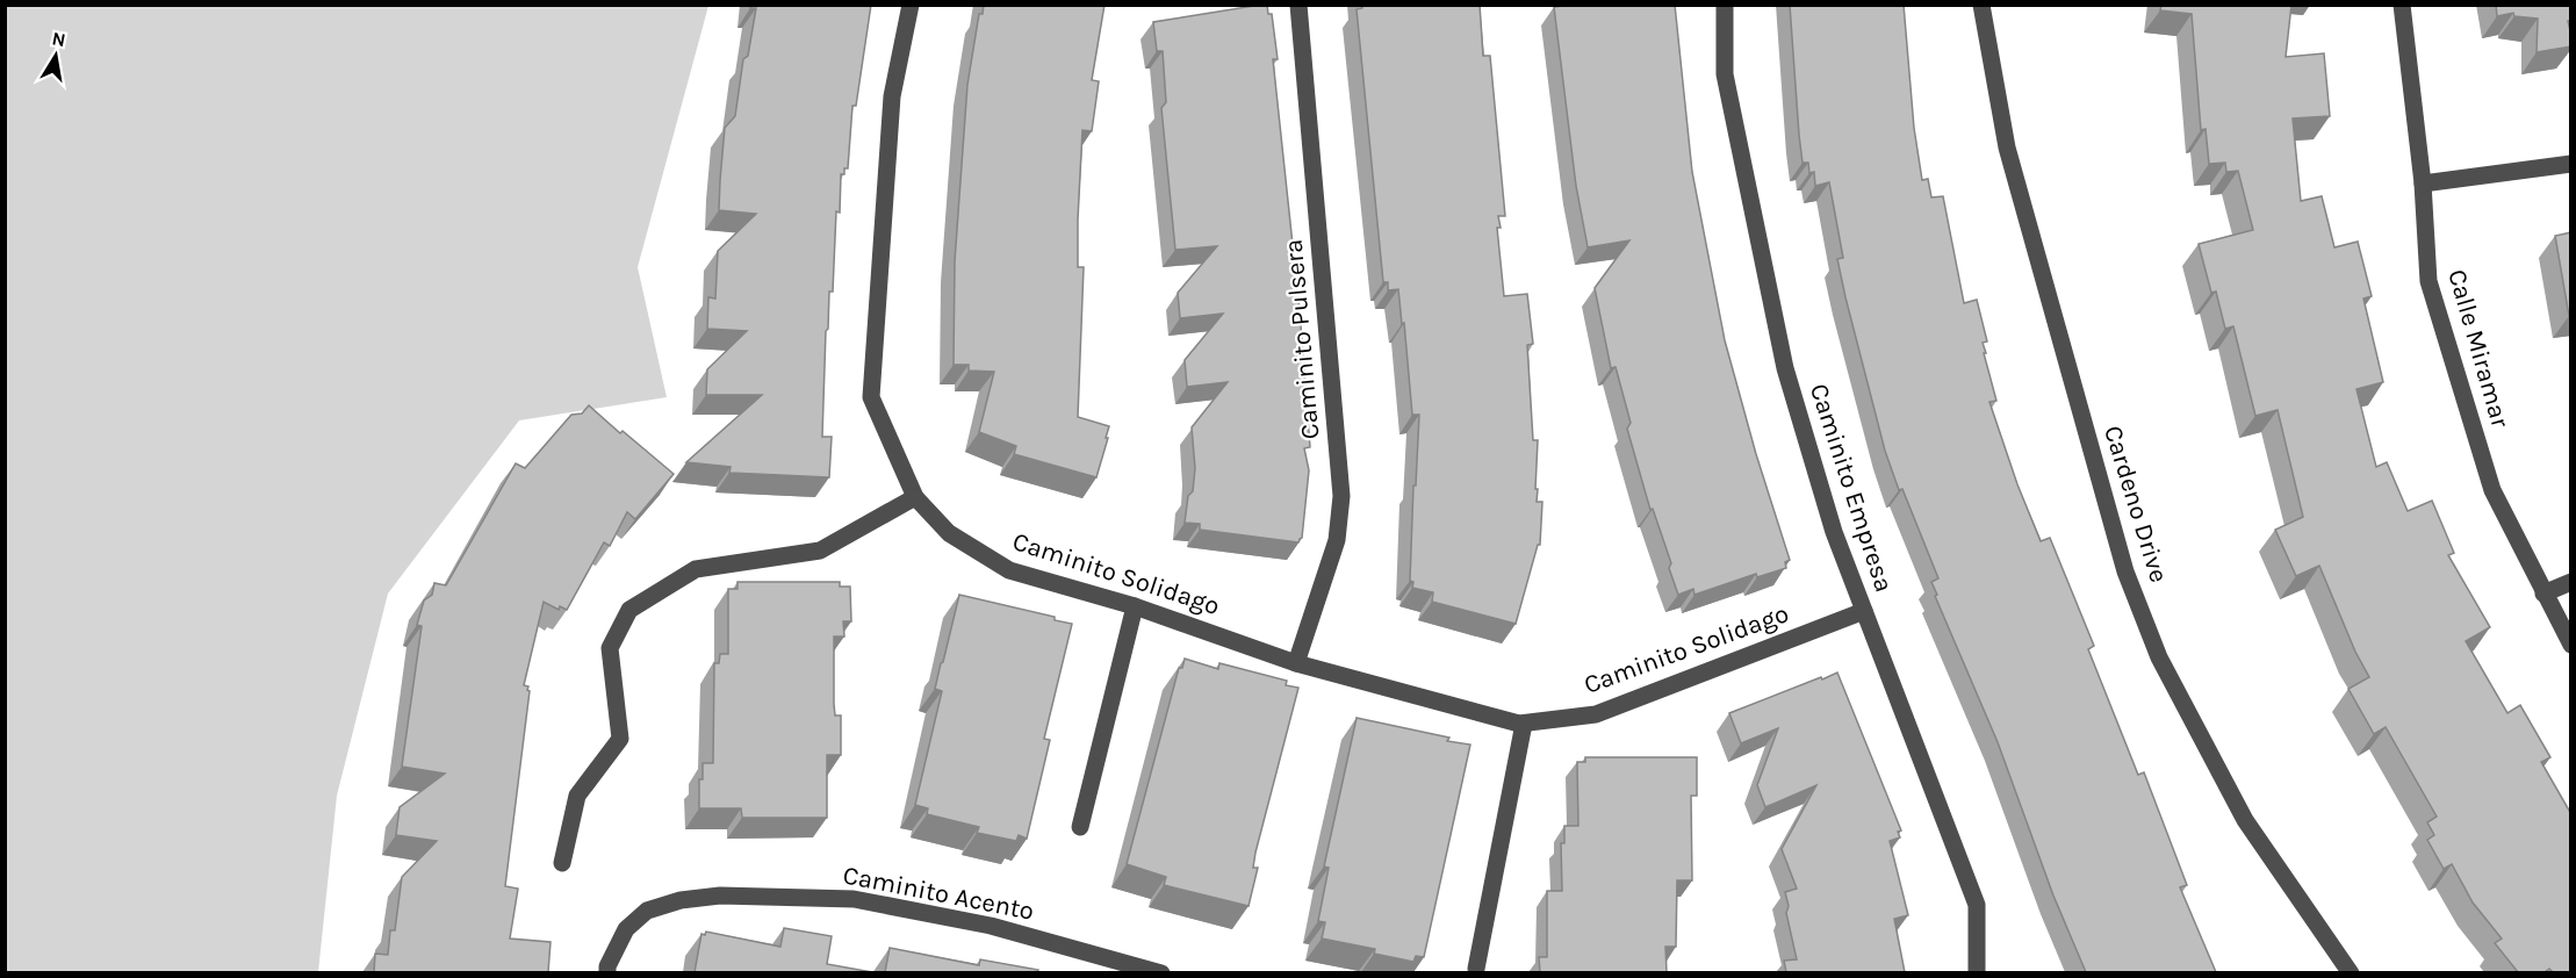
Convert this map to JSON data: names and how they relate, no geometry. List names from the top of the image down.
{
  "streets": {
    "street": [
      "Caminito Pulsera",
      "Calle Miramar",
      "Caminito Empresa",
      "Cardeno Drive",
      "Caminito Solidago",
      "Caminito Acento"
    ]
  },
  "crossings": [
    ["Caminito Pulsera", "Caminito Solidago"],
    ["Caminito Empresa", "Caminito Solidago"]
  ],
  "north": "top"
}
